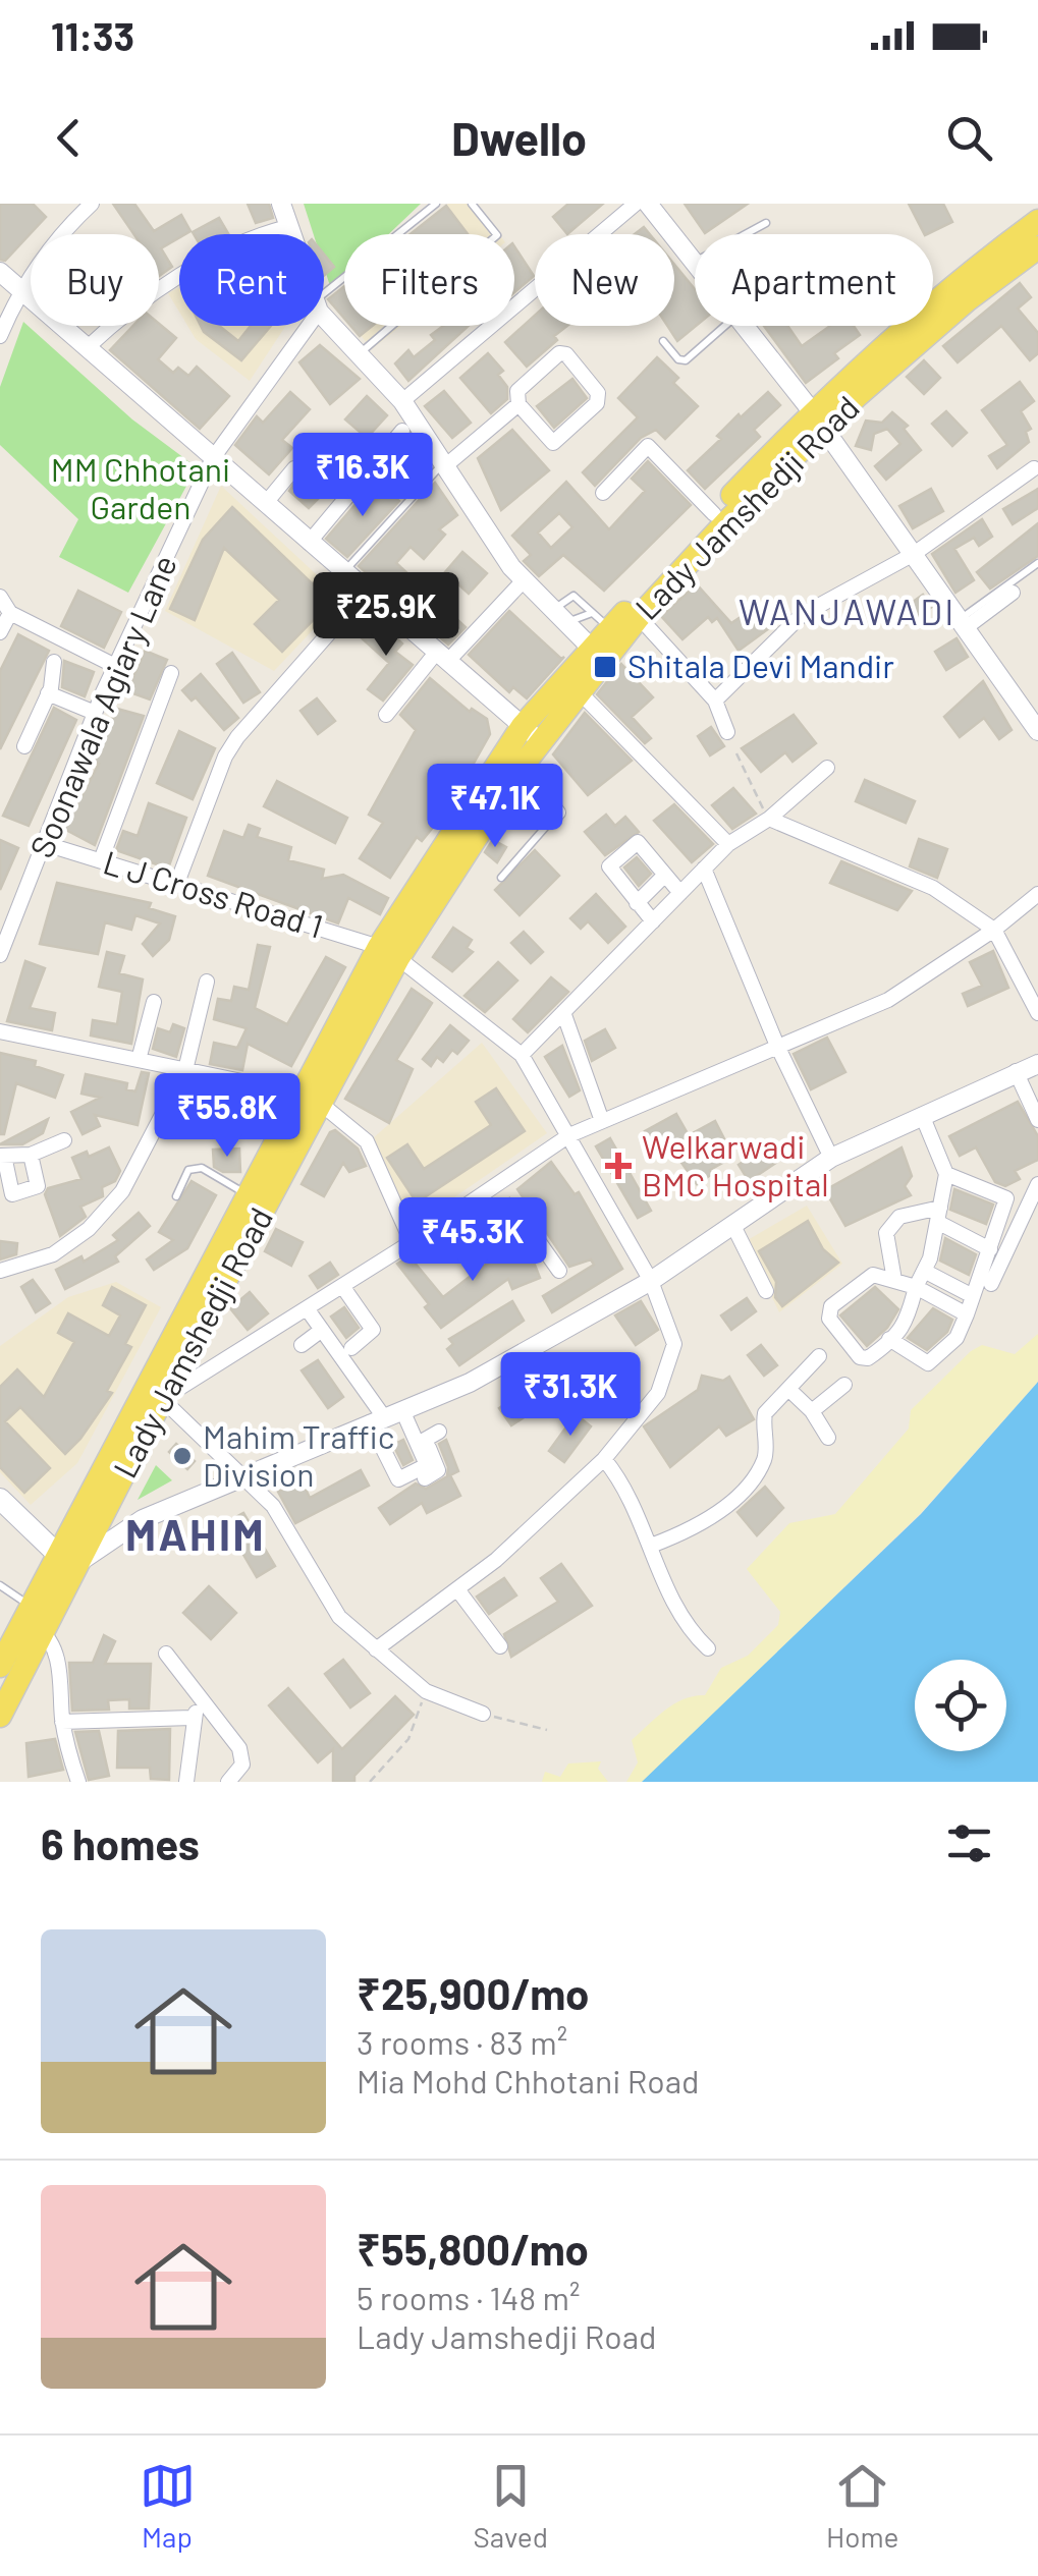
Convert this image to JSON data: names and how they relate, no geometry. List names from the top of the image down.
{
  "streets": {
    "main road": ["Lady Jamshedji Road"],
    "street": ["Soonawala Agiary Lane", "L J Cross Road 1"]
  },
  "crossings": [
    ["Lady Jamshedji Road", "L J Cross Road 1"],
    ["Soonawala Agiary Lane", "L J Cross Road 1"]
  ],
  "districts": ["WANJAWADI", "MAHIM"],
  "parks": ["MM Chhotani Garden"],
  "places": {
    "transit": ["Shitala Devi Mandir"],
    "health": ["Welkarwadi BMC Hospital"],
    "other": ["Mahim Traffic Division"]
  },
  "page": {
    "status": "11:33",
    "header": "Dwello",
    "chip": [
      "Buy",
      "Rent",
      "Filters",
      "New",
      "Apartment"
    ],
    "price": [
      "₹16.3K",
      "₹25.9K",
      "₹47.1K",
      "₹55.8K",
      "₹45.3K",
      "₹31.3K"
    ],
    "heading": "6 homes",
    "list": [
      {
        "name": "₹25,900/mo",
        "note": "3 rooms · 83 m² · Mia Mohd Chhotani Road"
      },
      {
        "name": "₹55,800/mo",
        "note": "5 rooms · 148 m² · Lady Jamshedji Road"
      }
    ],
    "tabs": ["Map", "Saved", "Home"]
  }
}
